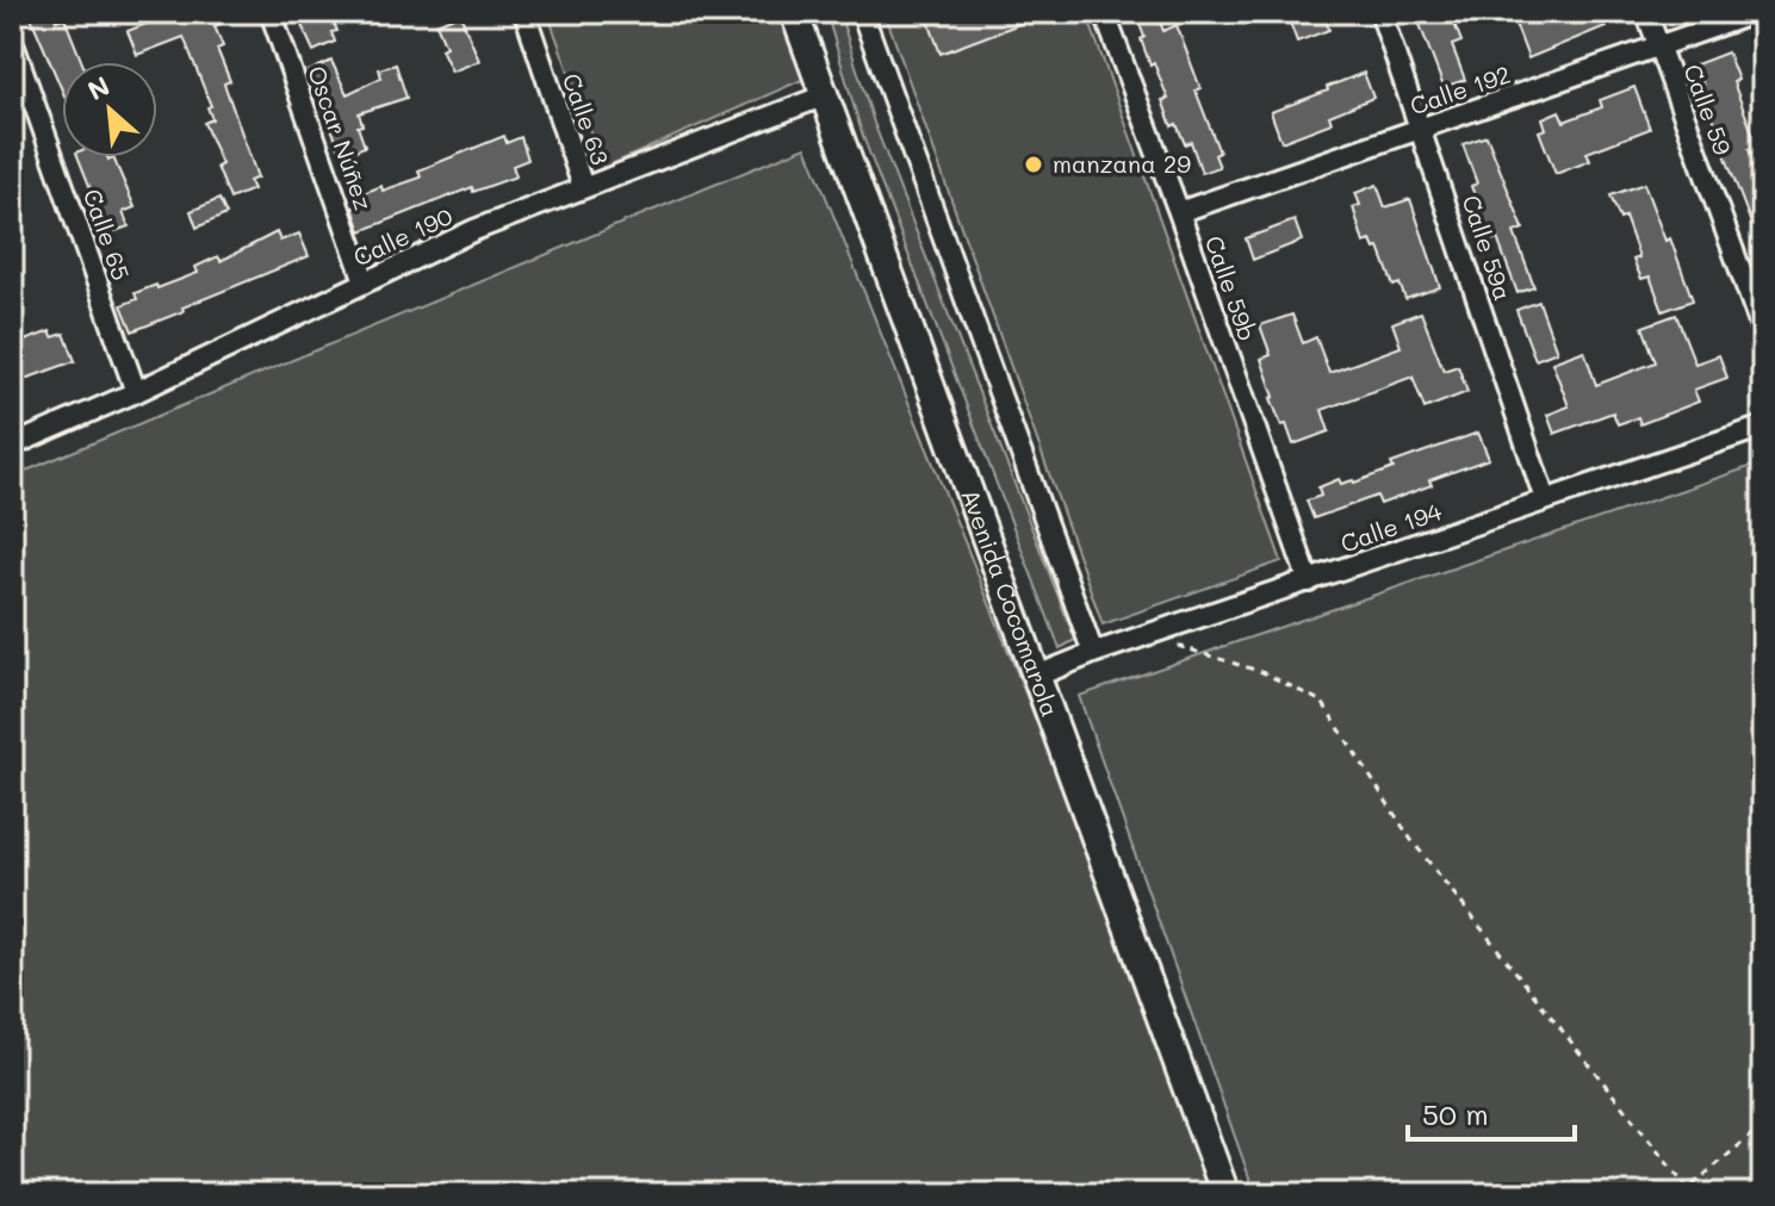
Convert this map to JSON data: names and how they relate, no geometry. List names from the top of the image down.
{
  "streets": {
    "main road": ["Avenida Cocomarola"],
    "street": [
      "Calle 192",
      "Calle 59",
      "Calle 63",
      "Oscar Núñez",
      "Calle 65",
      "Calle 190",
      "Calle 59a",
      "Calle 59b",
      "Calle 194"
    ]
  },
  "crossings": [
    ["Calle 192", "Calle 59"],
    ["Calle 192", "Calle 59a"],
    ["Calle 192", "Calle 59b"],
    ["Calle 63", "Calle 190"],
    ["Oscar Núñez", "Calle 190"],
    ["Calle 65", "Calle 190"],
    ["Calle 190", "Avenida Cocomarola"],
    ["Calle 59a", "Calle 194"],
    ["Calle 59b", "Calle 194"],
    ["Calle 194", "Avenida Cocomarola"]
  ],
  "places": ["manzana 29"],
  "scale_bar": "50 m",
  "north": "top left"
}
